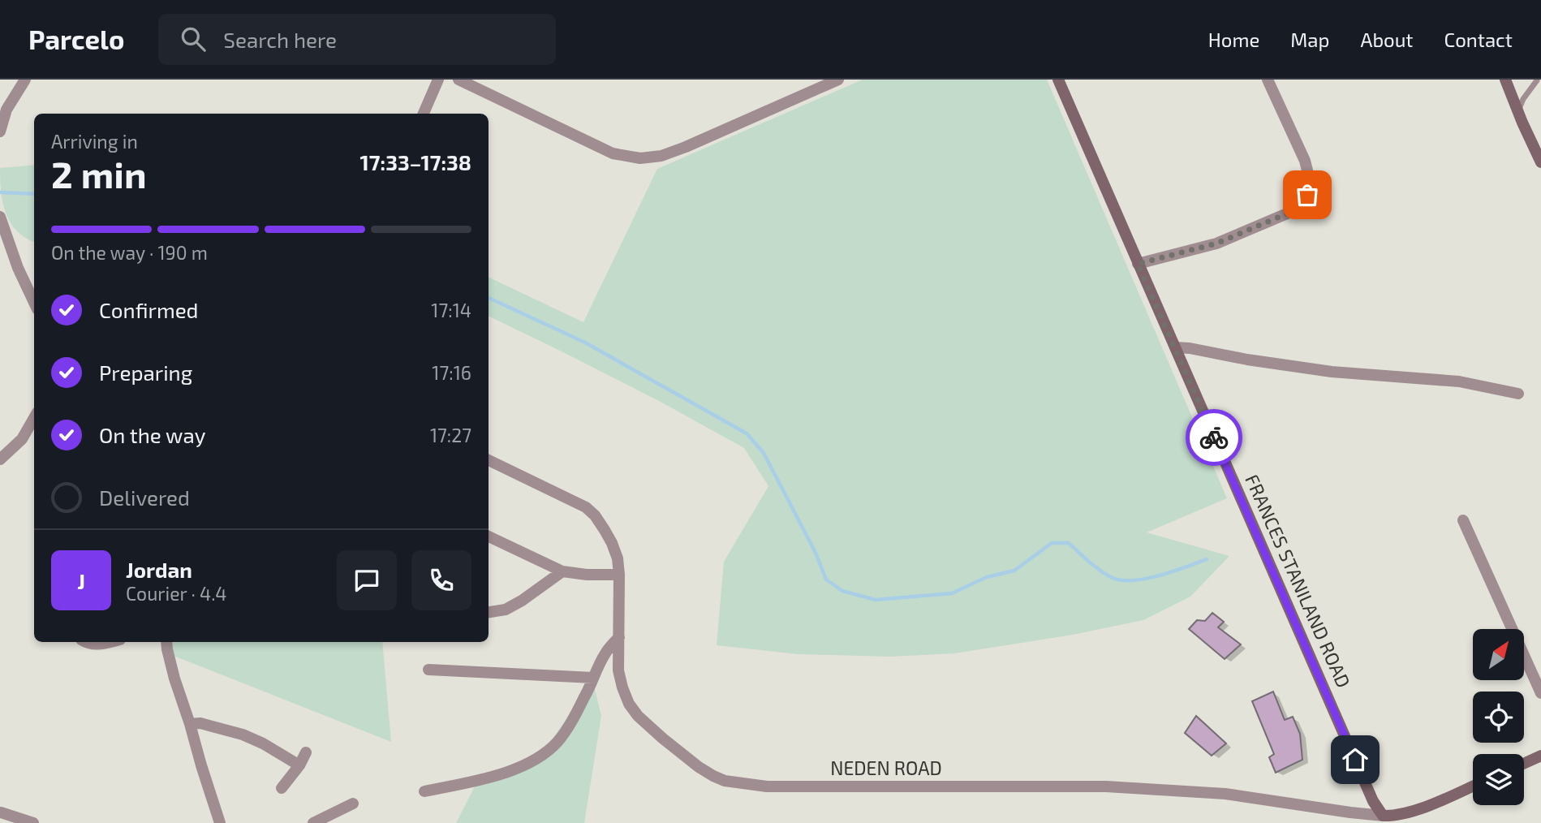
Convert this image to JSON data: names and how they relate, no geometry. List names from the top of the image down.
{
  "streets": {
    "street": ["FRANCES STANILAND ROAD", "NEDEN ROAD"]
  },
  "crossings": [
    ["FRANCES STANILAND ROAD", "NEDEN ROAD"]
  ],
  "north": "top right",
  "page": {
    "header": "Parcelo",
    "search": "Search here",
    "nav": [
      "Home",
      "Map",
      "About",
      "Contact"
    ],
    "heading": ["2 min", "Arriving in", "17:33–17:38"],
    "panel": ["Jordan", "Courier · 4.4"],
    "bar": "On the way · 190 m",
    "list": [
      ["Confirmed", "17:14"],
      ["Preparing", "17:16"],
      ["On the way", "17:27"],
      "Delivered"
    ],
    "round": "J"
  }
}
